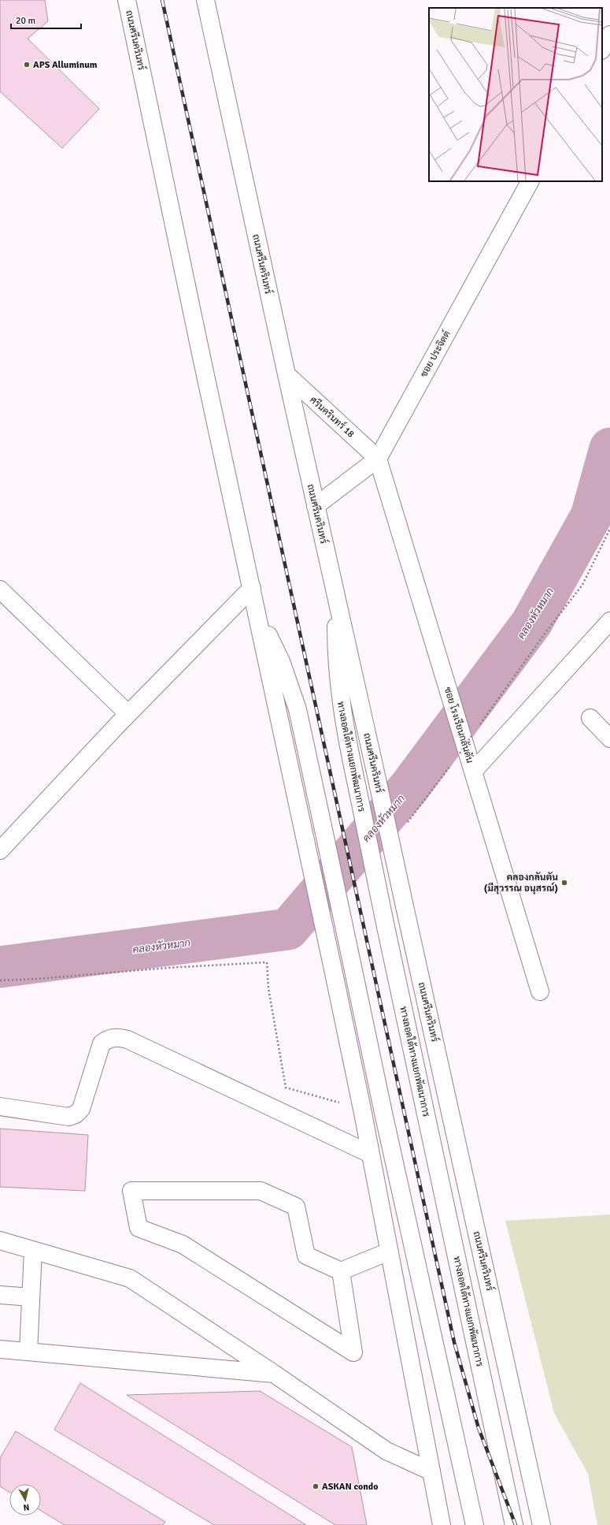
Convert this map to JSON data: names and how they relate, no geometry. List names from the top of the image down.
{
  "streets": {
    "main road": [
      "ถนนศรีนครินทร์",
      "ซอย ประจิตต์",
      "ศรีนครินทร์ 18",
      "ซอย โรงเรียนกลันตัน",
      "ทางลอดใต้ทางแยกพัฒนาการ"
    ]
  },
  "crossings": [
    ["ถนนศรีนครินทร์", "ซอย ประจิตต์"],
    ["ถนนศรีนครินทร์", "ศรีนครินทร์ 18"],
    ["ถนนศรีนครินทร์", "ทางลอดใต้ทางแยกพัฒนาการ"],
    ["ซอย ประจิตต์", "ศรีนครินทร์ 18"],
    ["ซอย ประจิตต์", "ซอย โรงเรียนกลันตัน"],
    ["ศรีนครินทร์ 18", "ซอย โรงเรียนกลันตัน"]
  ],
  "water": ["คลองหัวหมาก"],
  "places": ["APS Alluminum", "คลองกลันตัน (มีสุวรรณ อนุสรณ์)", "ASKAN condo"],
  "scale_bar": "20 m",
  "north": "bottom"
}
